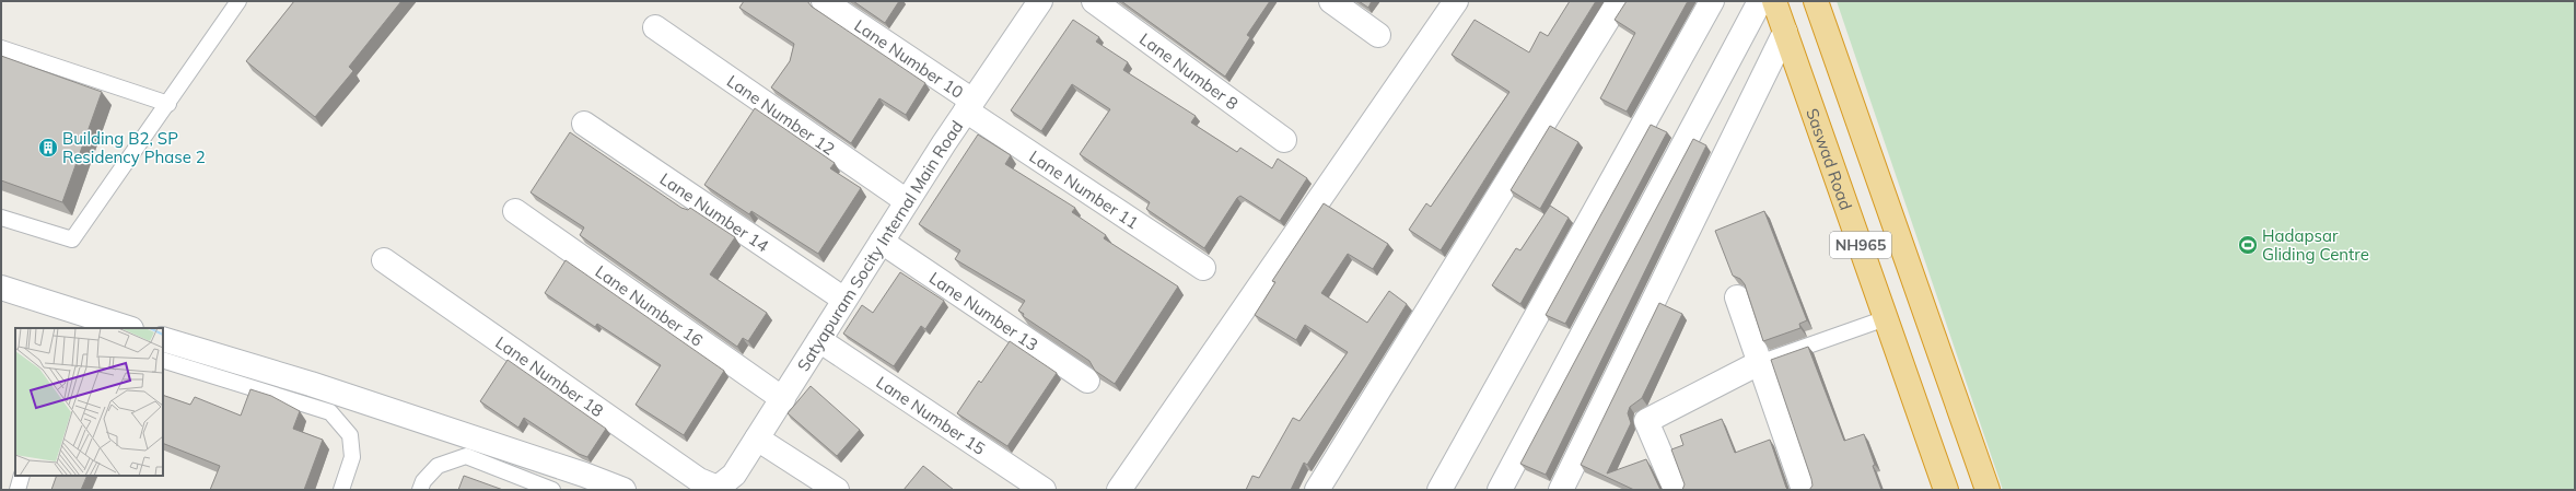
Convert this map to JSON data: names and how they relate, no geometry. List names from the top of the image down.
{
  "streets": {
    "highway": ["Saswad Road", "NH965"],
    "street": [
      "Lane Number 10",
      "Lane Number 8",
      "Lane Number 12",
      "Lane Number 11",
      "Lane Number 14",
      "Satyapuram Socity Internal Main Road",
      "Lane Number 16",
      "Lane Number 13",
      "Lane Number 18",
      "Lane Number 15"
    ]
  },
  "crossings": [
    ["Lane Number 10", "Lane Number 11"],
    ["Lane Number 10", "Satyapuram Socity Internal Main Road"],
    ["Lane Number 12", "Satyapuram Socity Internal Main Road"],
    ["Lane Number 11", "Satyapuram Socity Internal Main Road"],
    ["Lane Number 14", "Satyapuram Socity Internal Main Road"],
    ["Satyapuram Socity Internal Main Road", "Lane Number 16"],
    ["Satyapuram Socity Internal Main Road", "Lane Number 13"],
    ["Satyapuram Socity Internal Main Road", "Lane Number 18"],
    ["Satyapuram Socity Internal Main Road", "Lane Number 15"]
  ],
  "places": {
    "building": ["Building B2, SP Residency Phase 2"],
    "sports": ["Hadapsar Gliding Centre"]
  }
}
